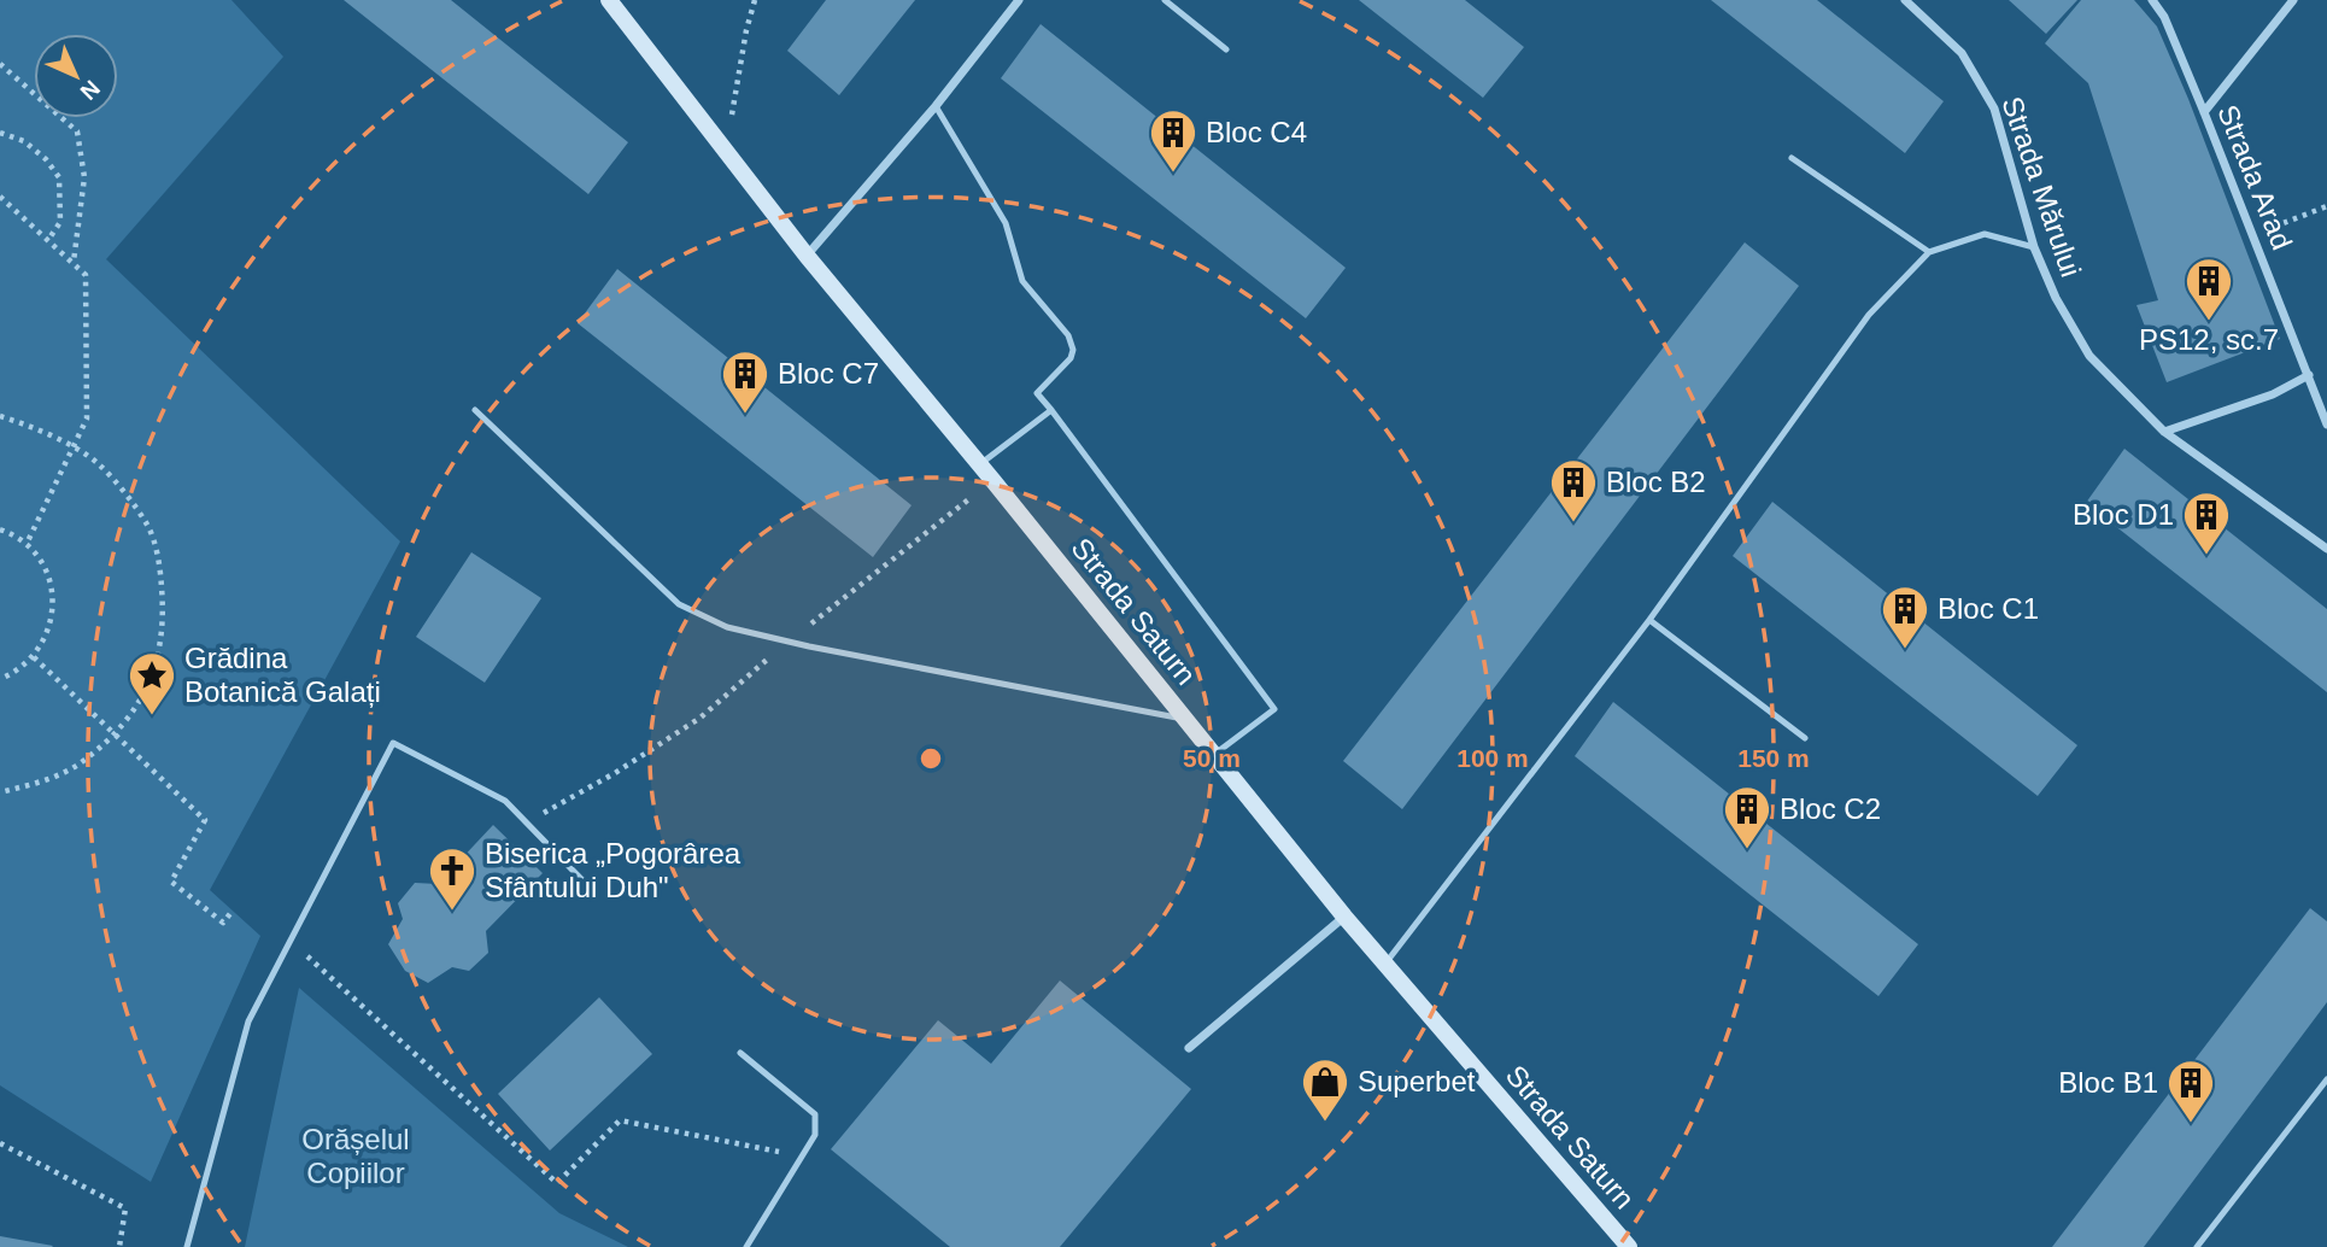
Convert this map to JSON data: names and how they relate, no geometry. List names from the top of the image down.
{
  "streets": {
    "street": ["Strada Arad", "Strada Mărului", "Strada Saturn"]
  },
  "parks": ["Orășelul Copiilor"],
  "places": {
    "building": [
      "Bloc C4",
      "PS12, sc.7",
      "Bloc C7",
      "Bloc B2",
      "Bloc D1",
      "Bloc C1",
      "Bloc C2",
      "Bloc B1"
    ],
    "place": ["Grădina Botanică Galați"],
    "church": ["Biserica „Pogorârea Sfântului Duh\""],
    "shop": ["Superbet"]
  },
  "north": "bottom right",
  "rings": ["50 m", "100 m", "150 m"]
}
